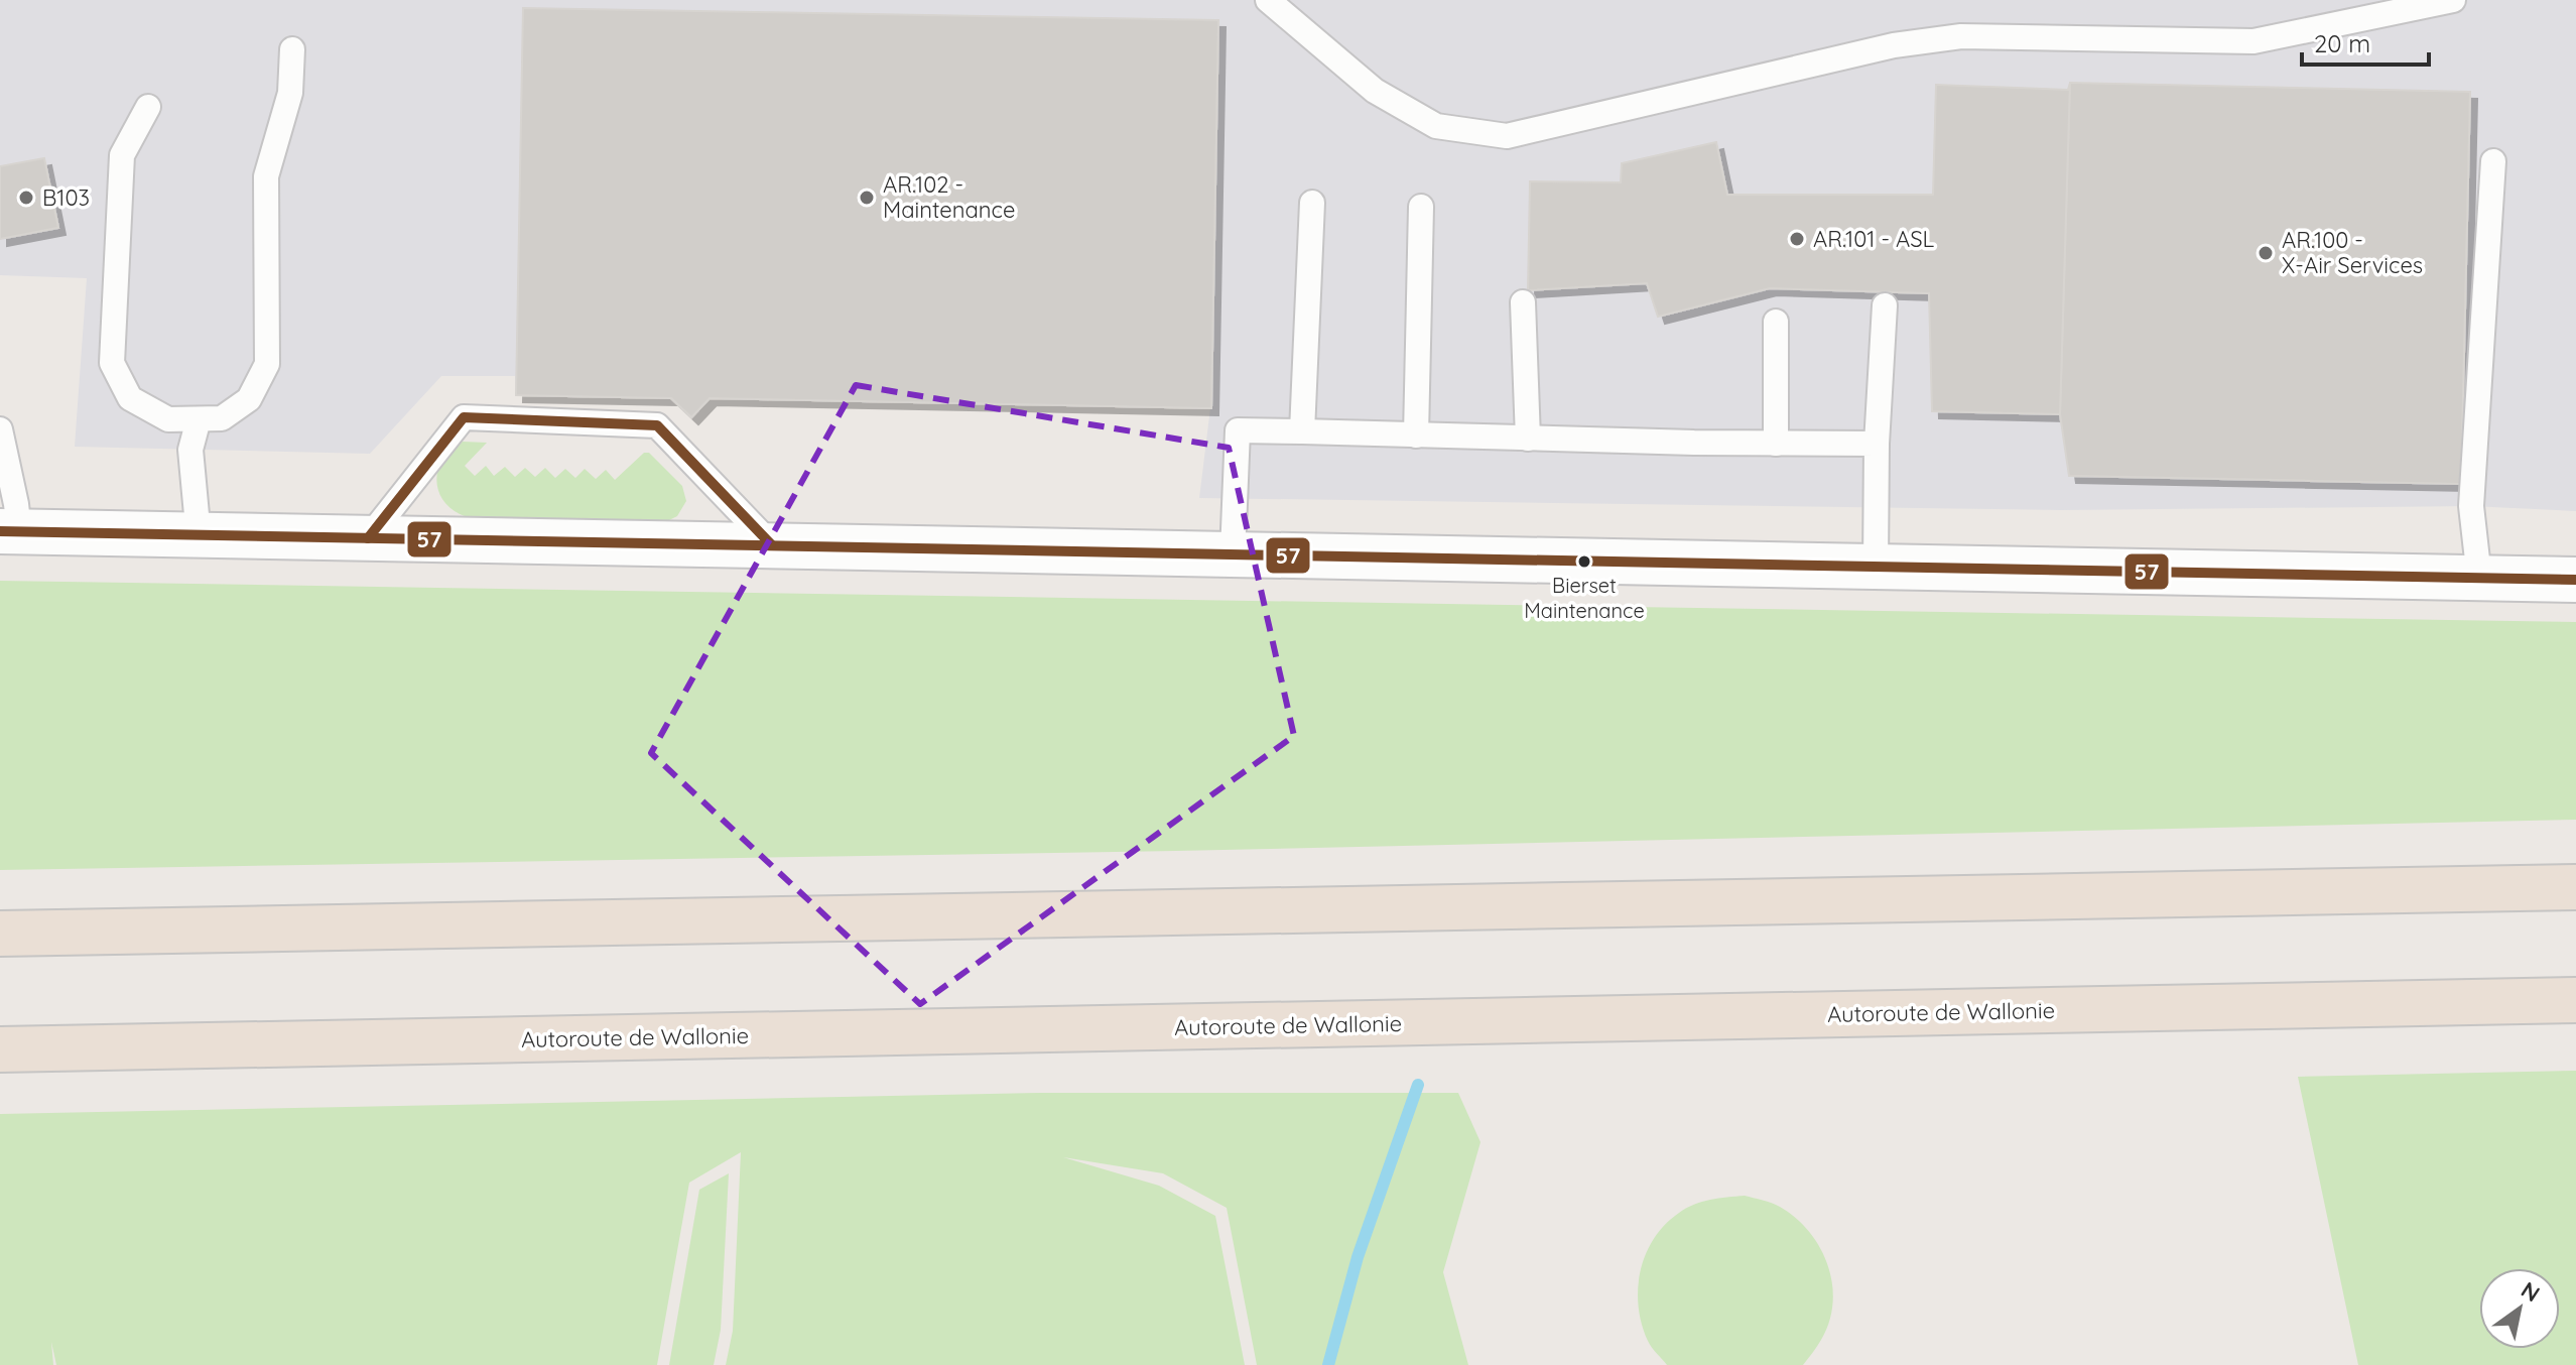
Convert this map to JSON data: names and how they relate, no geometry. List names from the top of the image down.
{
  "streets": {
    "highway": ["Autoroute de Wallonie"]
  },
  "places": [
    "B103",
    "AR.102 - Maintenance",
    "AR.101 - ASL",
    "AR.100 - X-Air Services",
    "Bierset Maintenance"
  ],
  "lines": ["transit line 57"],
  "scale_bar": "20 m",
  "north": "top right"
}
